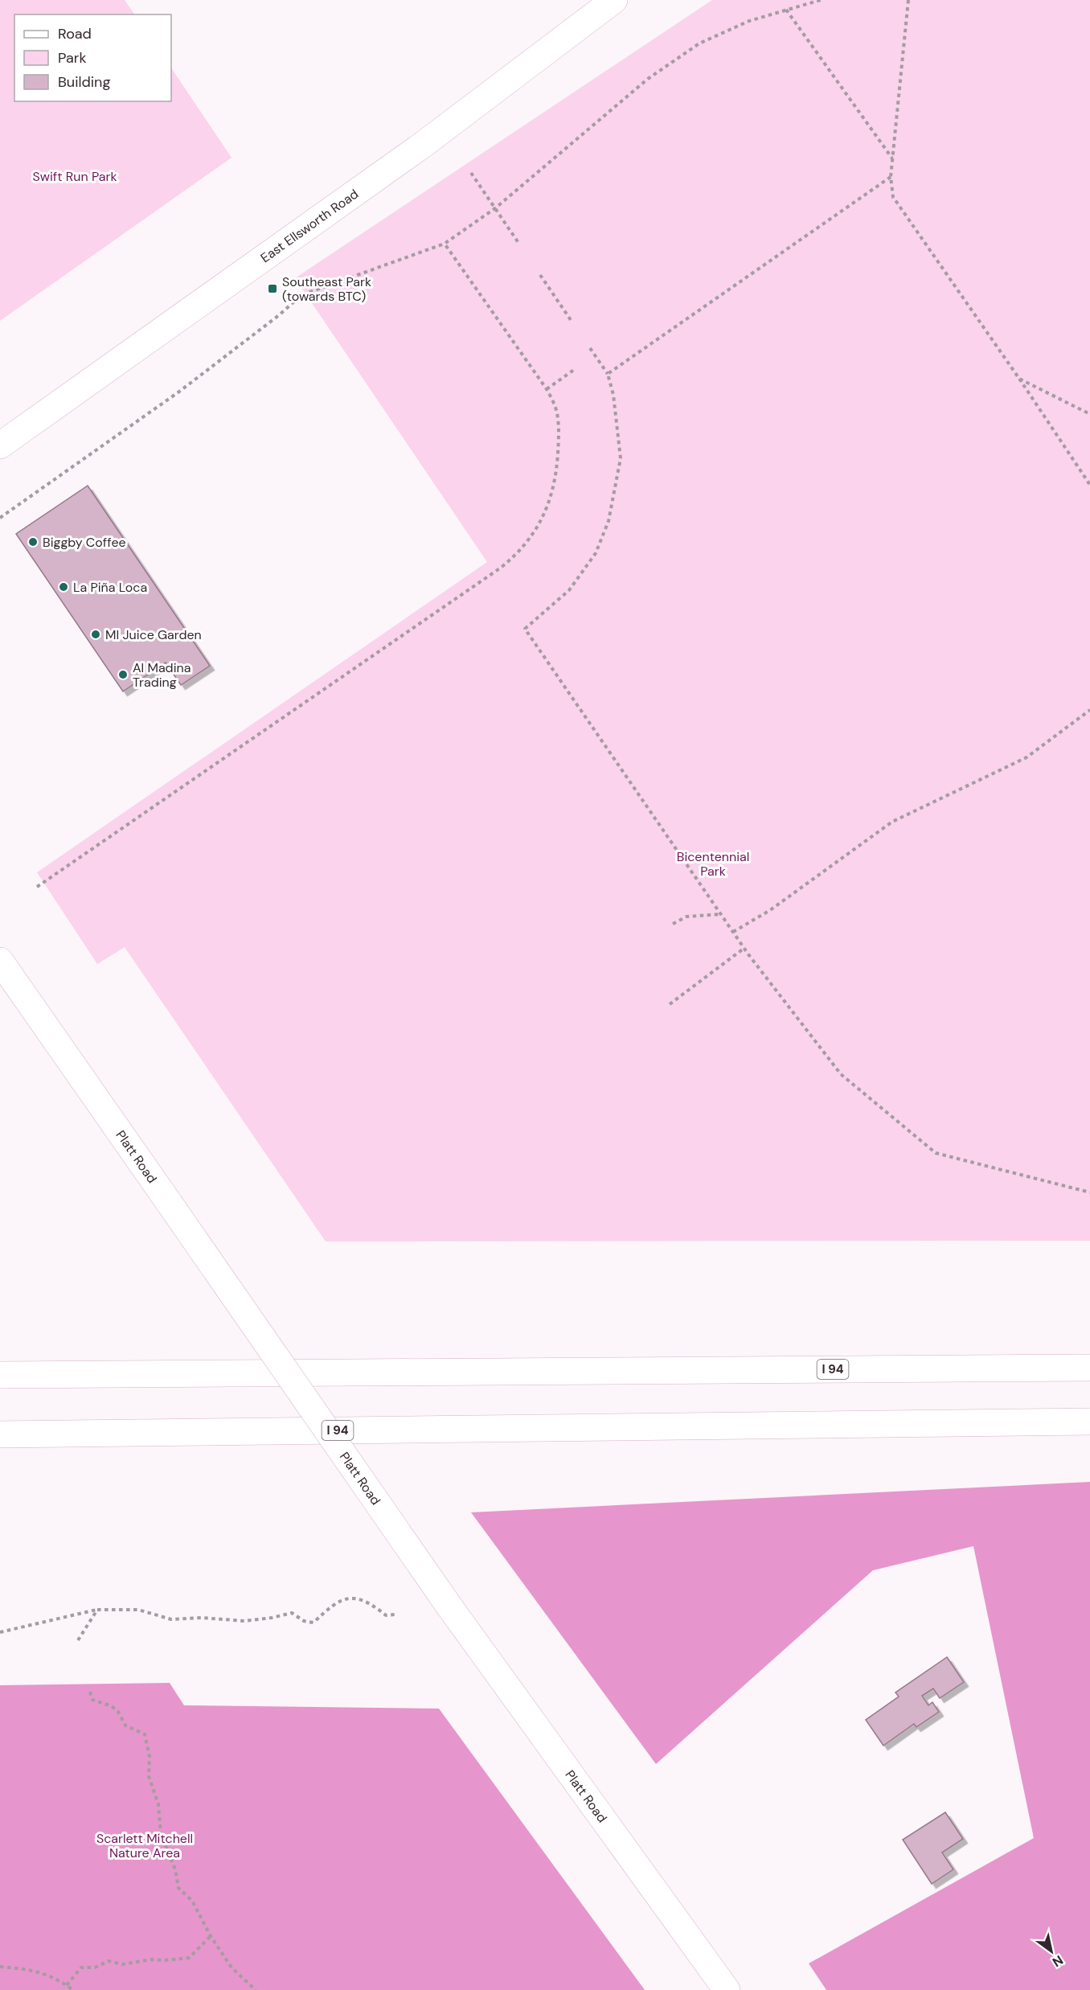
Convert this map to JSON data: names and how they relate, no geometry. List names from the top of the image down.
{
  "streets": {
    "main road": ["East Ellsworth Road", "Platt Road", "I 94"]
  },
  "parks": ["Swift Run Park", "Bicentennial Park", "Scarlett Mitchell Nature Area"],
  "places": {
    "transit": ["Southeast Park (towards BTC)"],
    "other": [
      "Biggby Coffee",
      "La Piña Loca",
      "MI Juice Garden",
      "Al Madina Trading"
    ]
  },
  "legend": ["Road", "Park", "Building"],
  "north": "bottom right"
}
